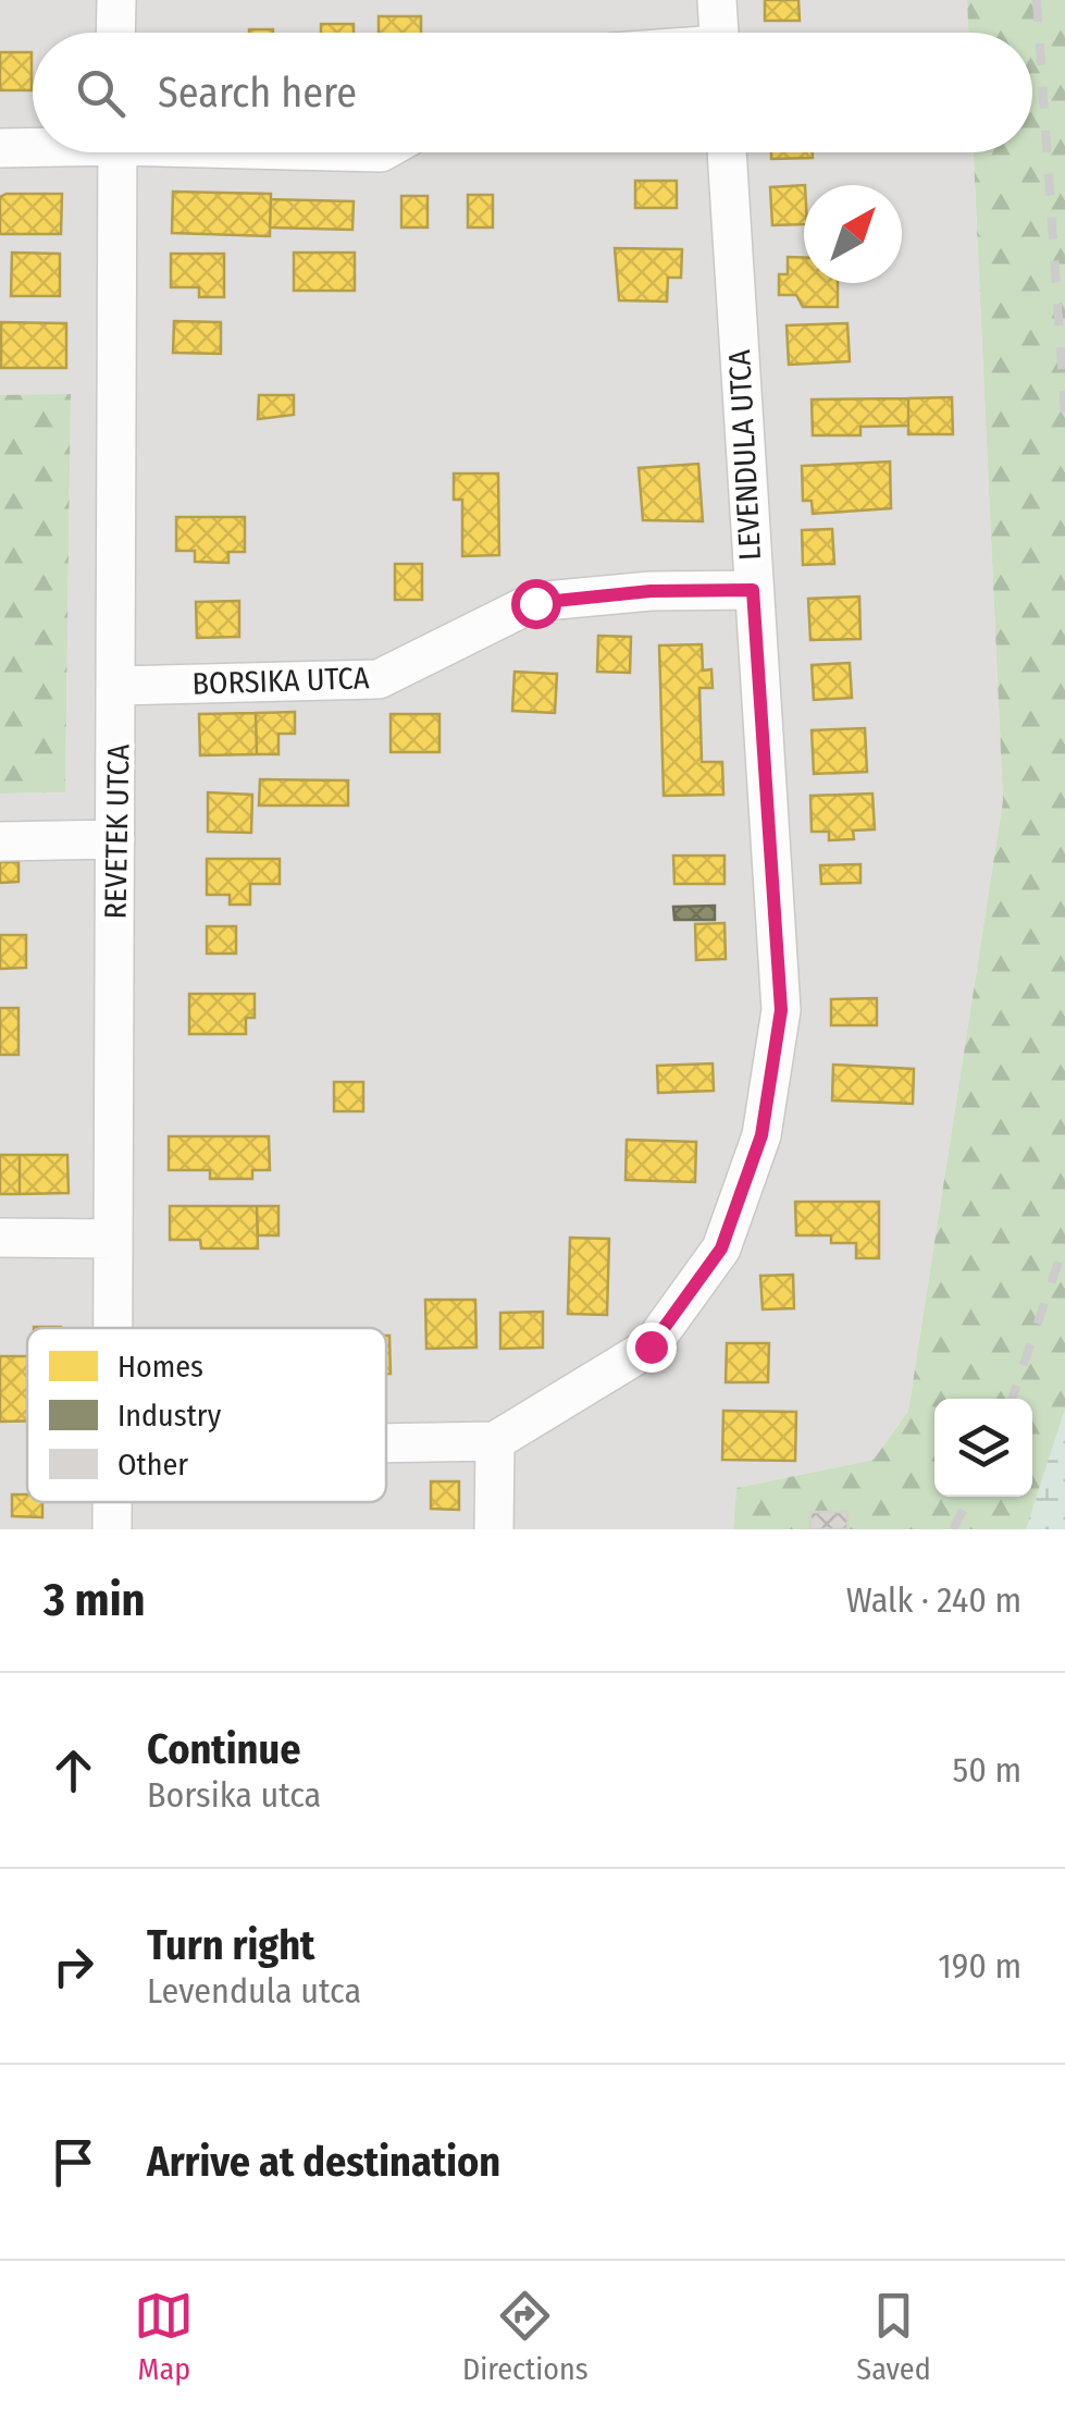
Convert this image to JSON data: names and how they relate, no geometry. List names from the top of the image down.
{
  "streets": {
    "street": ["LEVENDULA UTCA", "BORSIKA UTCA", "REVETEK UTCA"]
  },
  "crossings": [
    ["LEVENDULA UTCA", "BORSIKA UTCA"],
    ["BORSIKA UTCA", "REVETEK UTCA"]
  ],
  "legend": ["Homes", "Industry", "Other"],
  "north": "top right",
  "page": {
    "search": "Search here",
    "heading": ["3 min", "Walk · 240 m"],
    "list": [
      ["Continue", "Borsika utca", "50 m"],
      ["Turn right", "Levendula utca", "190 m"],
      "Arrive at destination"
    ],
    "nav": ["Map", "Directions", "Saved"]
  }
}
